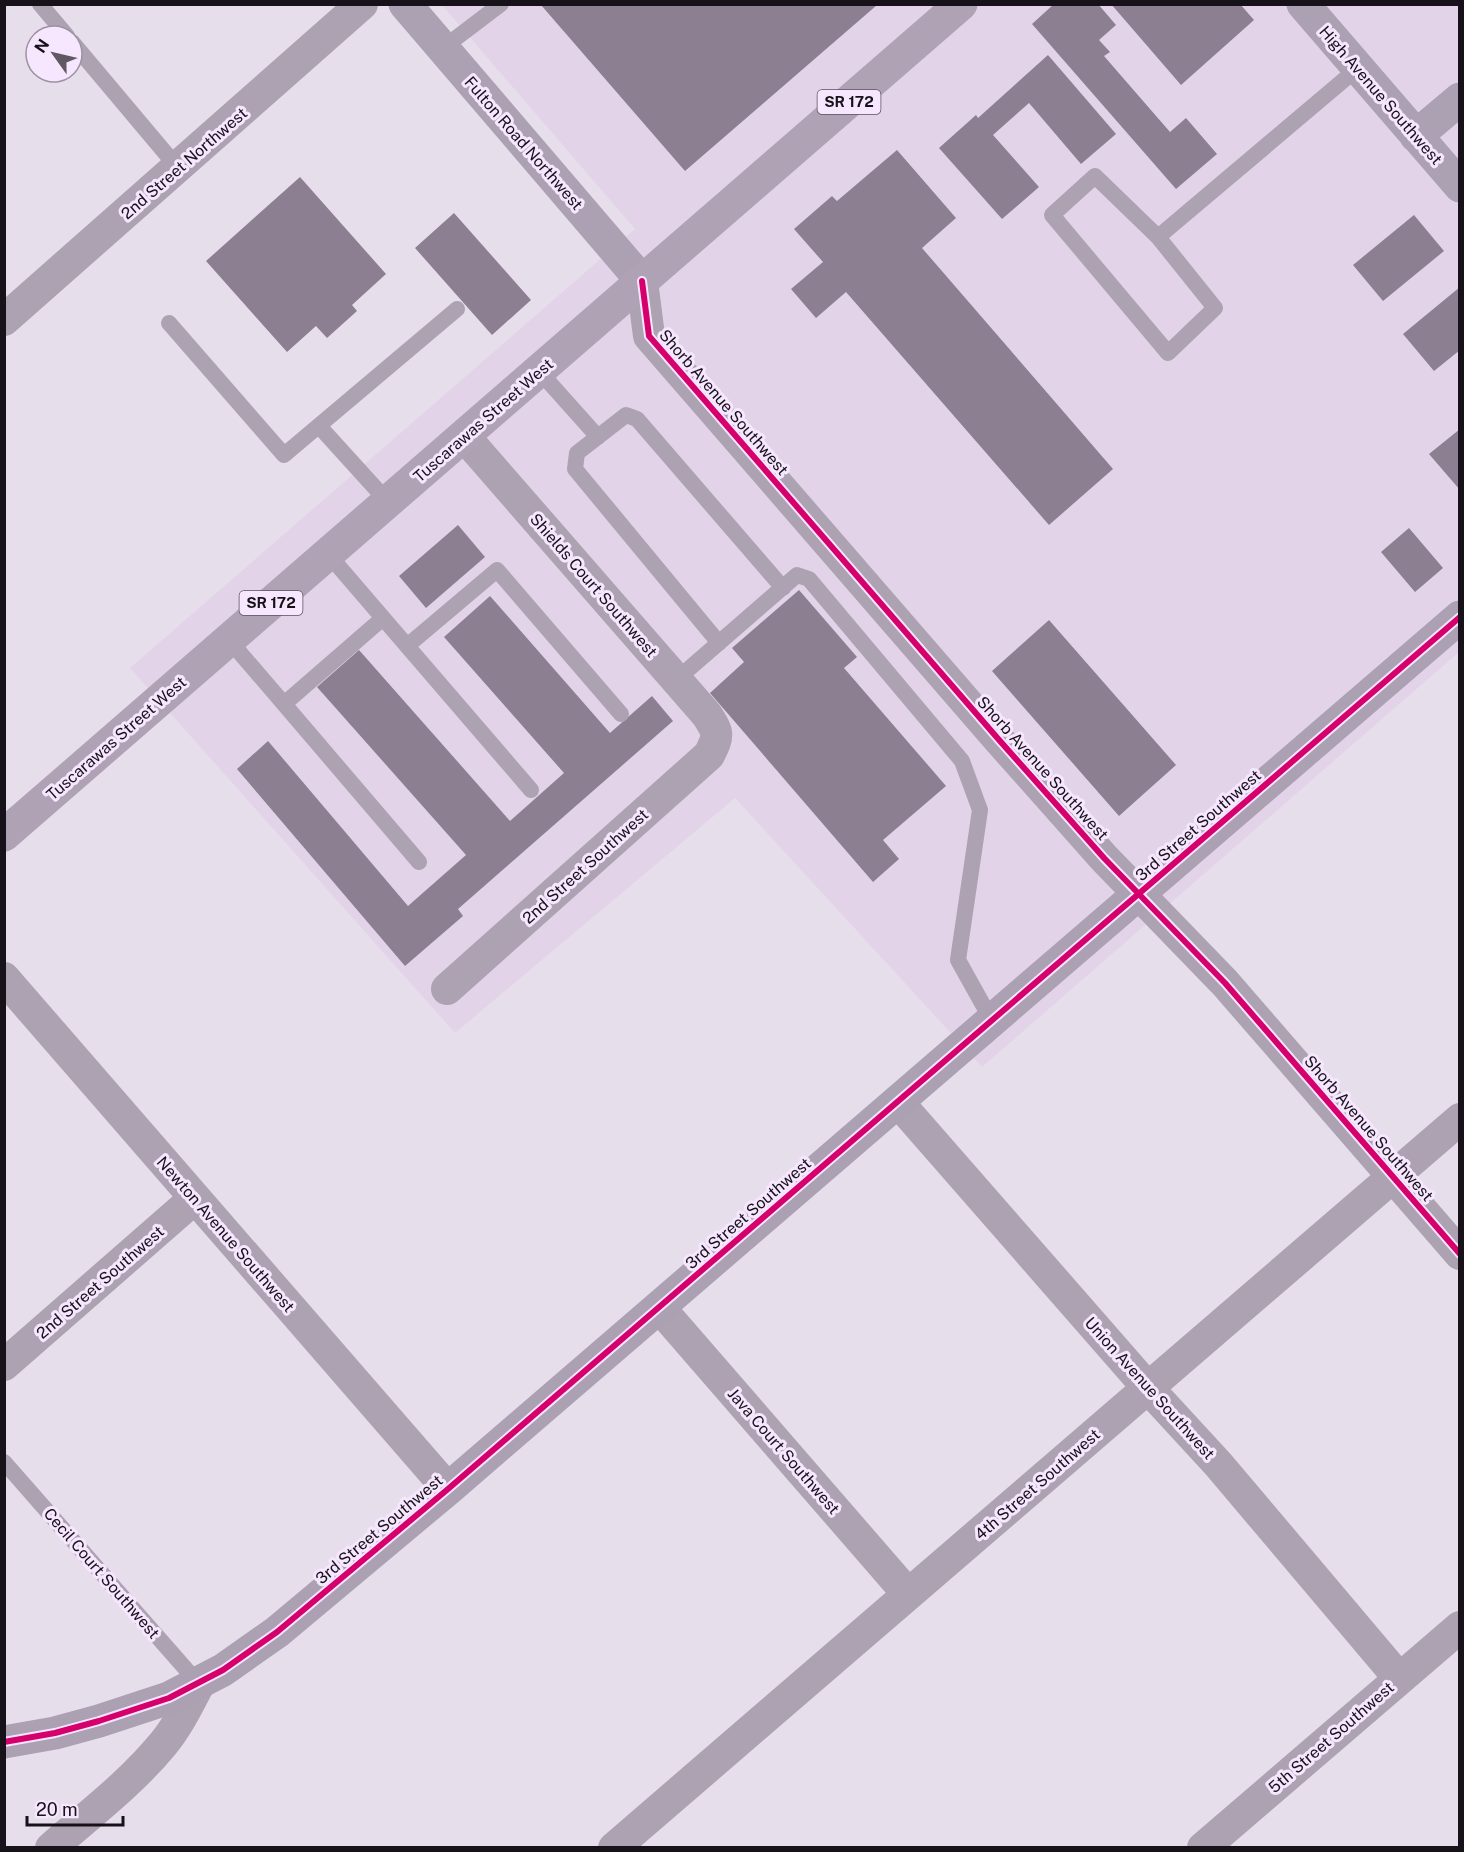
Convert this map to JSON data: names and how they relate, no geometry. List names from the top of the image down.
{
  "streets": {
    "main road": ["SR 172", "Tuscarawas Street West"],
    "street": [
      "High Avenue Southwest",
      "Fulton Road Northwest",
      "2nd Street Northwest",
      "Shorb Avenue Southwest",
      "Shields Court Southwest",
      "3rd Street Southwest",
      "2nd Street Southwest",
      "Newton Avenue Southwest",
      "Union Avenue Southwest",
      "Java Court Southwest",
      "4th Street Southwest",
      "5th Street Southwest"
    ],
    "lane": ["Cecil Court Southwest"]
  },
  "crossings": [
    ["Fulton Road Northwest", "Shorb Avenue Southwest"],
    ["Fulton Road Northwest", "Tuscarawas Street West"],
    ["Shorb Avenue Southwest", "Tuscarawas Street West"],
    ["Shorb Avenue Southwest", "3rd Street Southwest"],
    ["Shorb Avenue Southwest", "4th Street Southwest"],
    ["Tuscarawas Street West", "Shields Court Southwest"],
    ["Shields Court Southwest", "2nd Street Southwest"],
    ["3rd Street Southwest", "Newton Avenue Southwest"],
    ["3rd Street Southwest", "Union Avenue Southwest"],
    ["3rd Street Southwest", "Java Court Southwest"],
    ["3rd Street Southwest", "Cecil Court Southwest"],
    ["2nd Street Southwest", "Newton Avenue Southwest"],
    ["Union Avenue Southwest", "4th Street Southwest"],
    ["Union Avenue Southwest", "5th Street Southwest"],
    ["Java Court Southwest", "4th Street Southwest"]
  ],
  "scale_bar": "20 m",
  "north": "top left"
}
